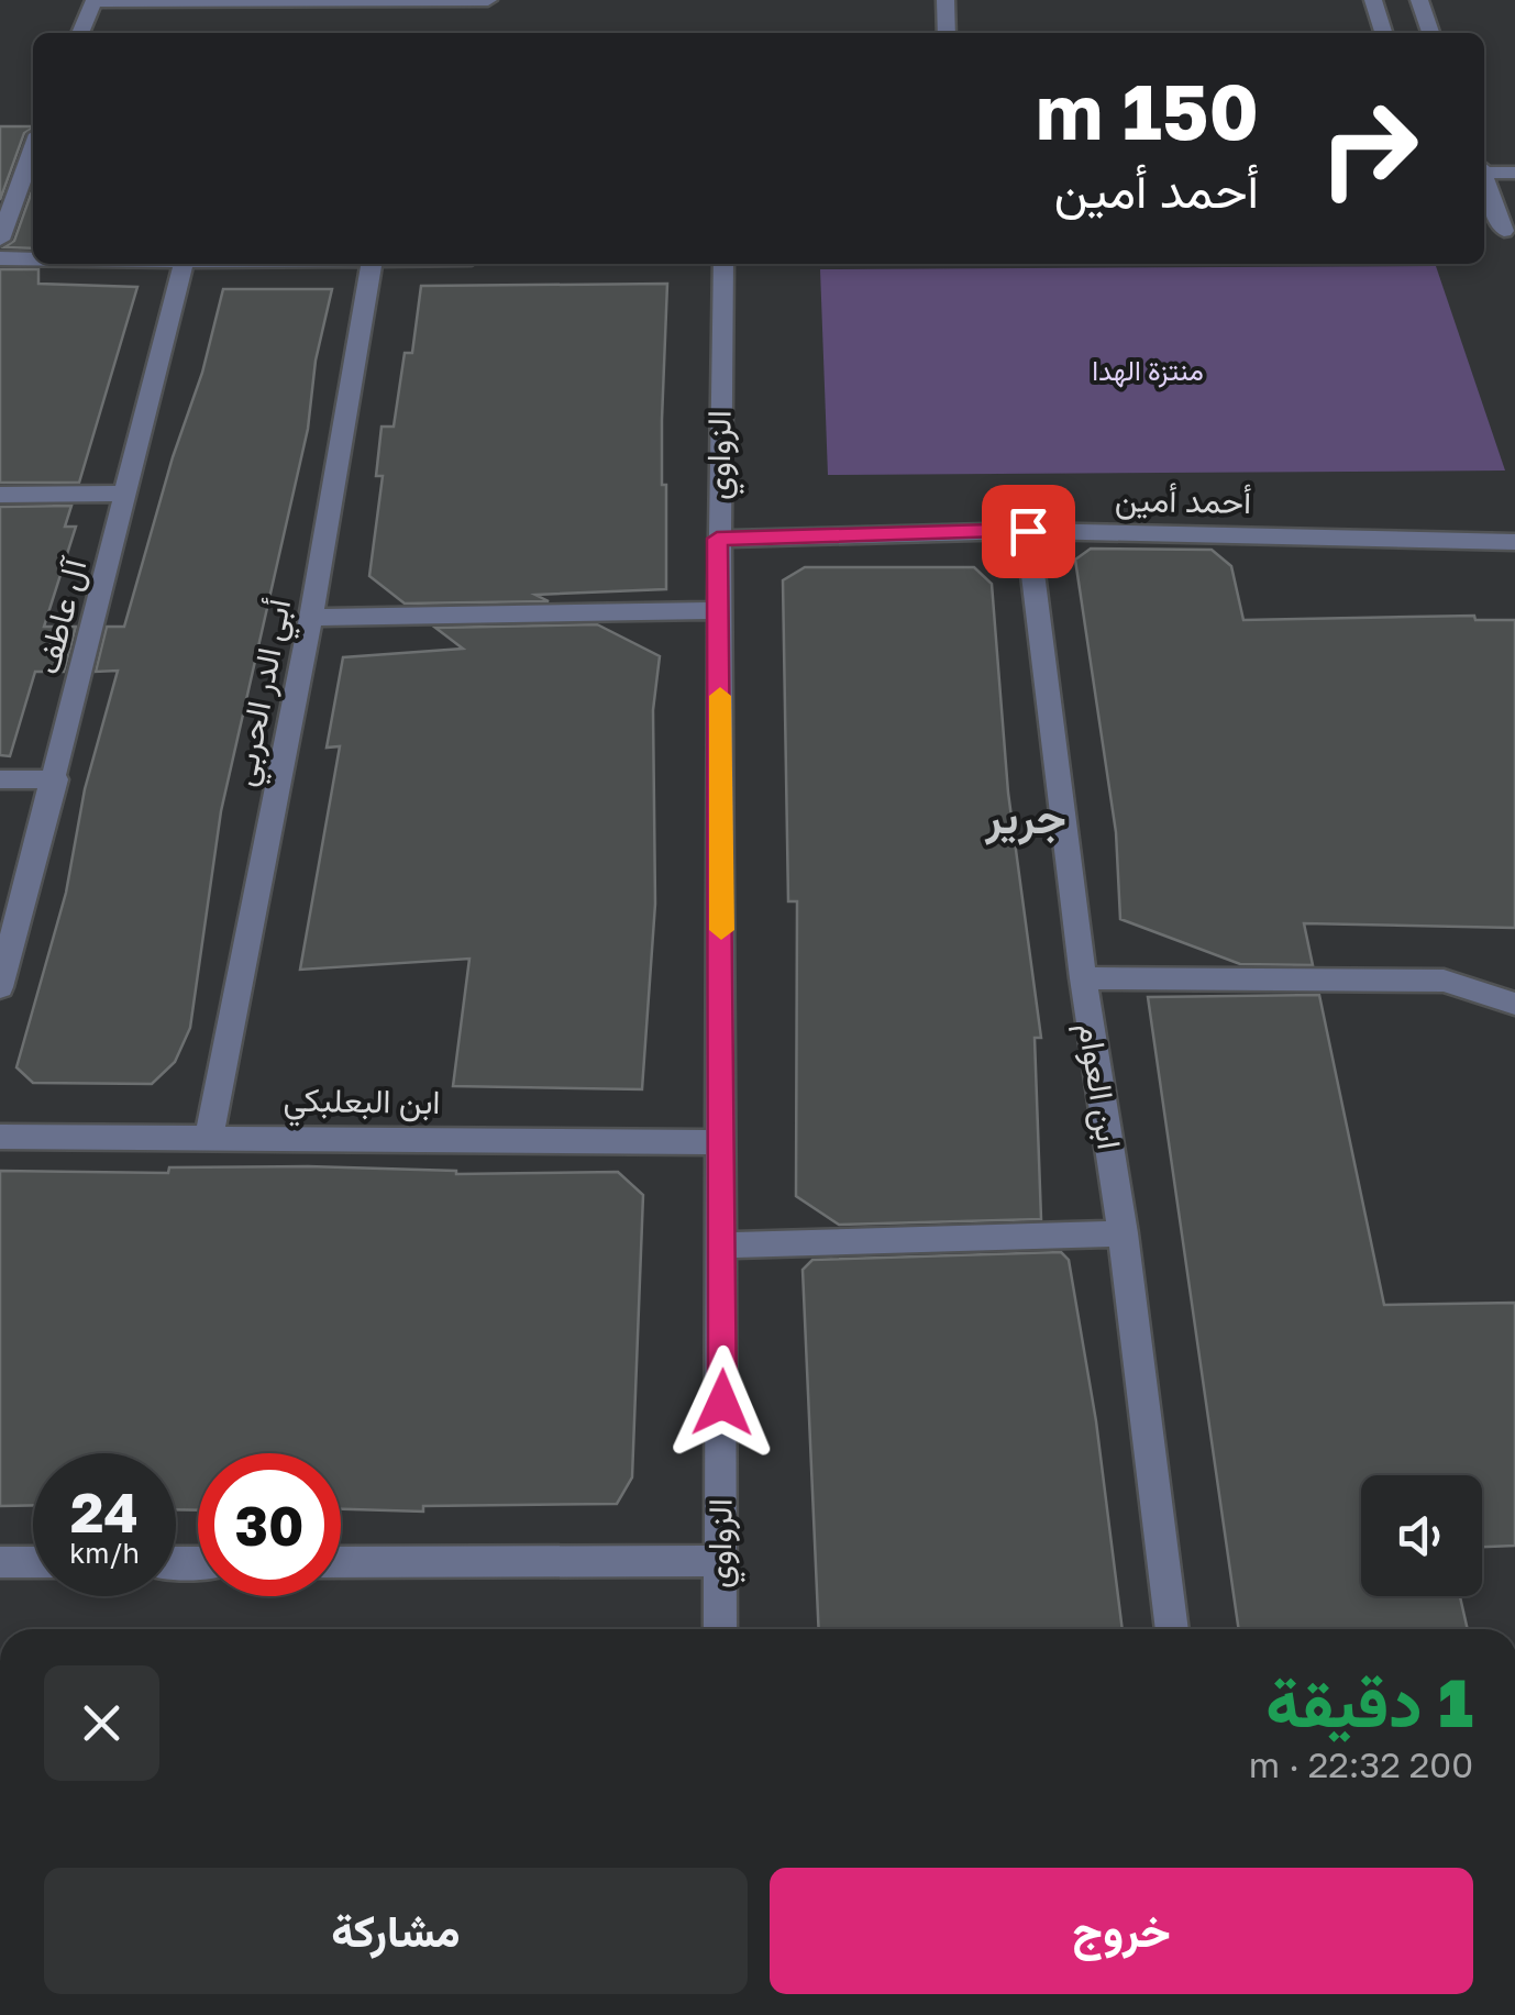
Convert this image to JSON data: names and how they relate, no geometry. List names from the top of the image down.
{
  "streets": {
    "street": [
      "الزواوي",
      "أحمد أمين",
      "آل عاطف",
      "أبي الدر الحربي",
      "ابن العوام",
      "ابن البعلبكي"
    ]
  },
  "crossings": [
    ["الزواوي", "أحمد أمين"],
    ["الزواوي", "ابن البعلبكي"],
    ["أحمد أمين", "ابن العوام"],
    ["أبي الدر الحربي", "ابن البعلبكي"]
  ],
  "districts": ["جرير"],
  "parks": ["منتزة الهدا"],
  "page": {
    "turn": ["150 m", "أحمد أمين"],
    "speed": "24 km/h",
    "limit": "30",
    "heading": ["1 دقيقة", "200 m · 22:32"],
    "buttons": ["خروج", "مشاركة"]
  }
}
